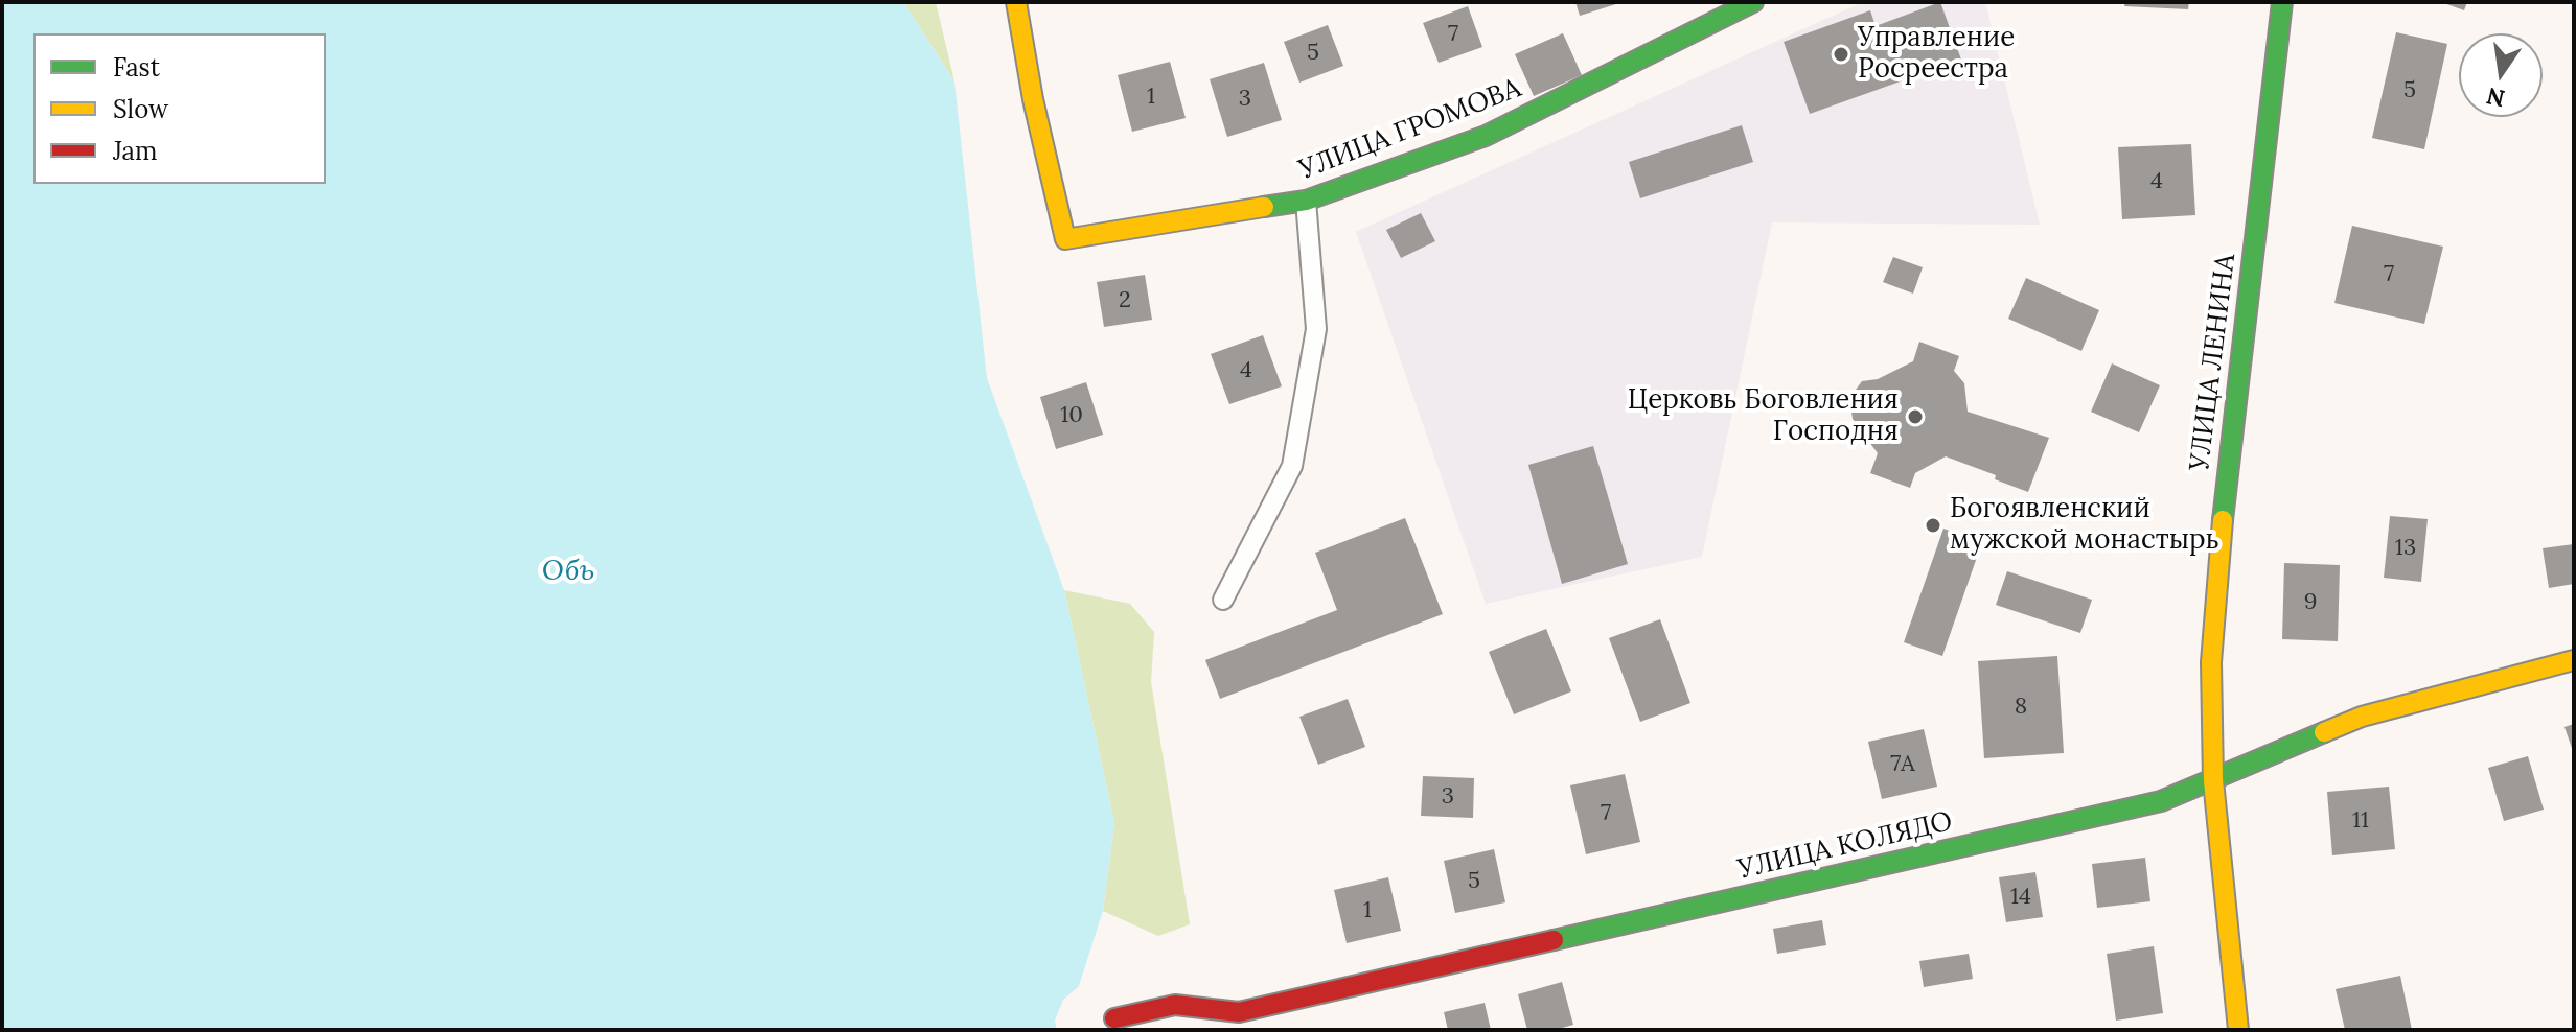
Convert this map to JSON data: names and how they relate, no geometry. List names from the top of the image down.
{
  "streets": {
    "street": ["УЛИЦА ГРОМОВА", "УЛИЦА ЛЕНИНА", "УЛИЦА КОЛЯДО"]
  },
  "crossings": [
    ["УЛИЦА ЛЕНИНА", "УЛИЦА КОЛЯДО"]
  ],
  "water": ["Обь"],
  "places": ["Управление Росреестра", "Церковь Боговления Господня", "Богоявленский мужской монастырь"],
  "house_numbers": [
    "7",
    "5",
    "5",
    "1",
    "3",
    "4",
    "7",
    "2",
    "4",
    "10",
    "13",
    "9",
    "8",
    "7А",
    "3",
    "7",
    "11",
    "5",
    "14",
    "1"
  ],
  "legend": ["Fast", "Slow", "Jam"],
  "north": "bottom"
}
